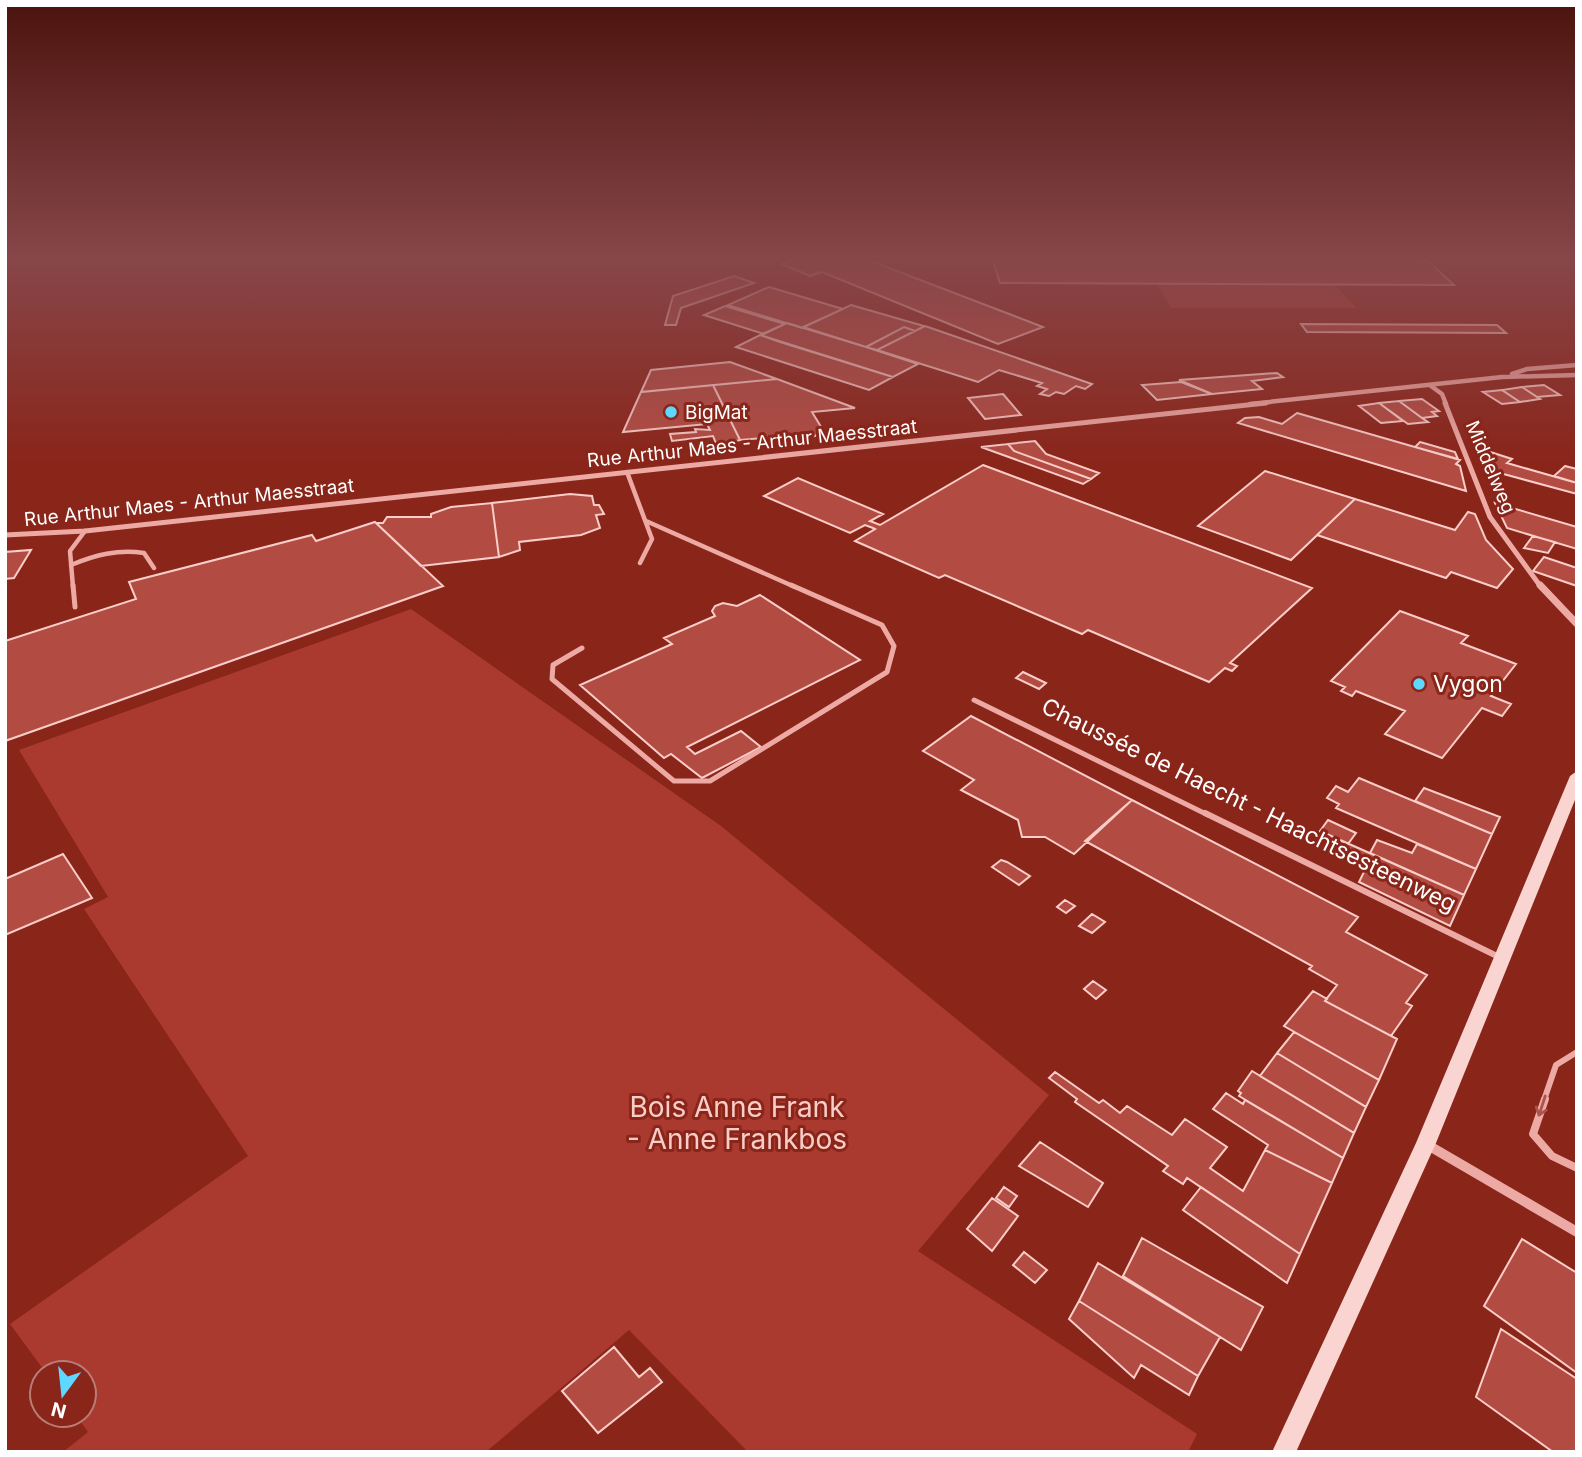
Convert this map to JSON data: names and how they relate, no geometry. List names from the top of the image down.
{
  "streets": {
    "street": ["Rue Arthur Maes - Arthur Maesstraat", "Middelweg"],
    "lane": ["Chaussée de Haecht - Haachtsesteenweg"]
  },
  "crossings": [
    ["Rue Arthur Maes - Arthur Maesstraat", "Middelweg"]
  ],
  "parks": ["Bois Anne Frank - Anne Frankbos"],
  "places": ["BigMat", "Vygon"],
  "north": "bottom"
}
